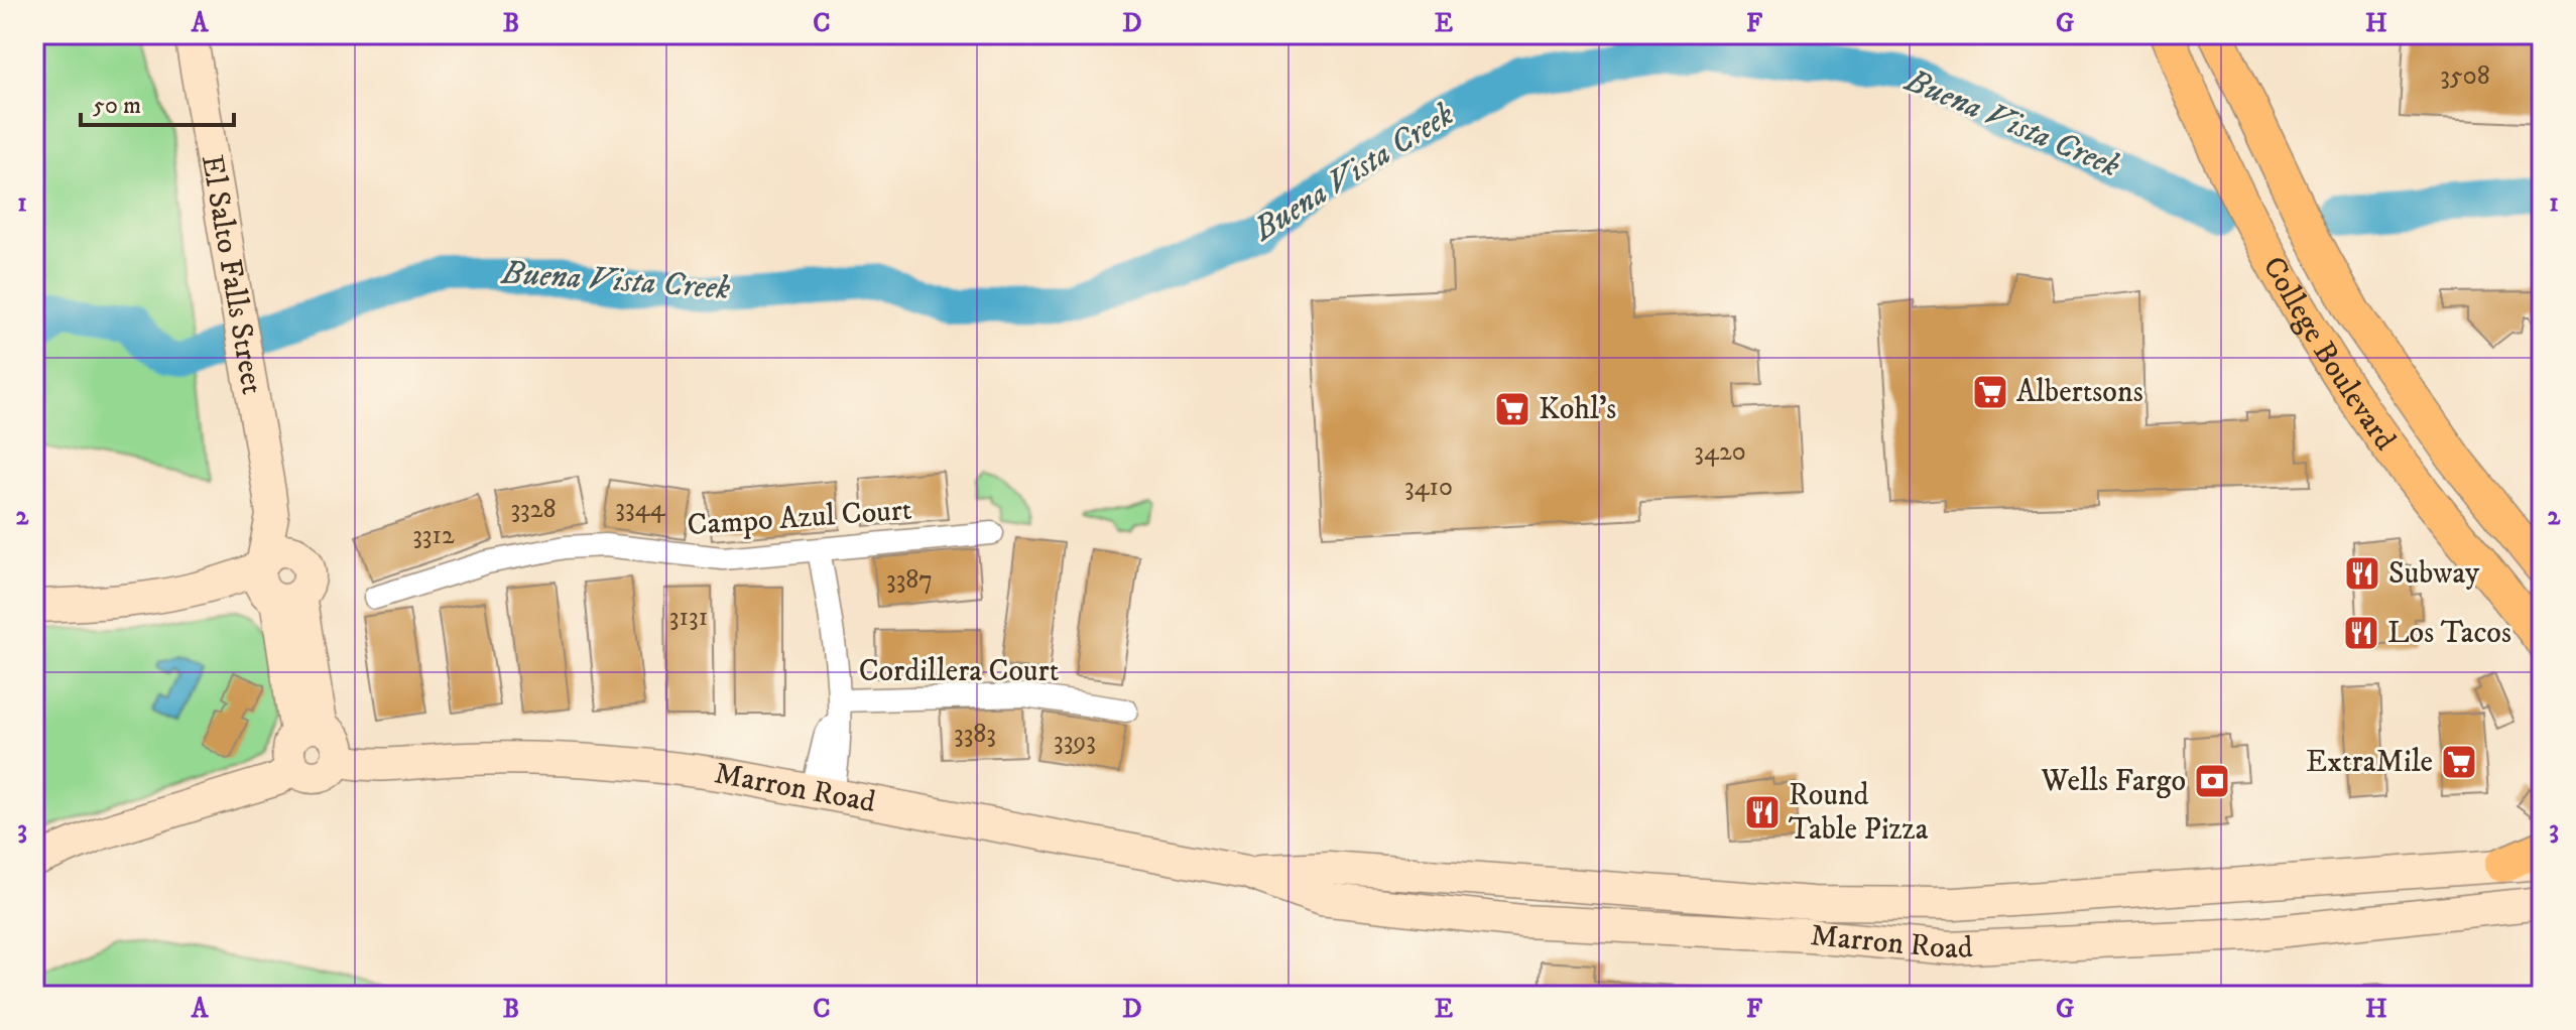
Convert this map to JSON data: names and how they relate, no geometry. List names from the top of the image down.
{
  "streets": {
    "main road": ["College Boulevard"],
    "street": [
      "El Salto Falls Street",
      "Campo Azul Court",
      "Cordillera Court",
      "Marron Road"
    ]
  },
  "crossings": [
    ["El Salto Falls Street", "Marron Road"]
  ],
  "water": ["Buena Vista Creek"],
  "places": {
    "supermarket": ["Albertsons", "Kohl's", "ExtraMile"],
    "restaurant": ["Subway", "Los Tacos", "Round Table Pizza"],
    "bank": ["Wells Fargo"]
  },
  "house_numbers": [
    "3508",
    "3420",
    "3410",
    "3344",
    "3328",
    "3312",
    "3387",
    "3131",
    "3383",
    "3393"
  ],
  "scale_bar": "50 m",
  "grid": {
    "columns": [
      "A",
      "B",
      "C",
      "D",
      "E",
      "F",
      "G",
      "H"
    ],
    "rows": ["1", "2", "3"]
  }
}
